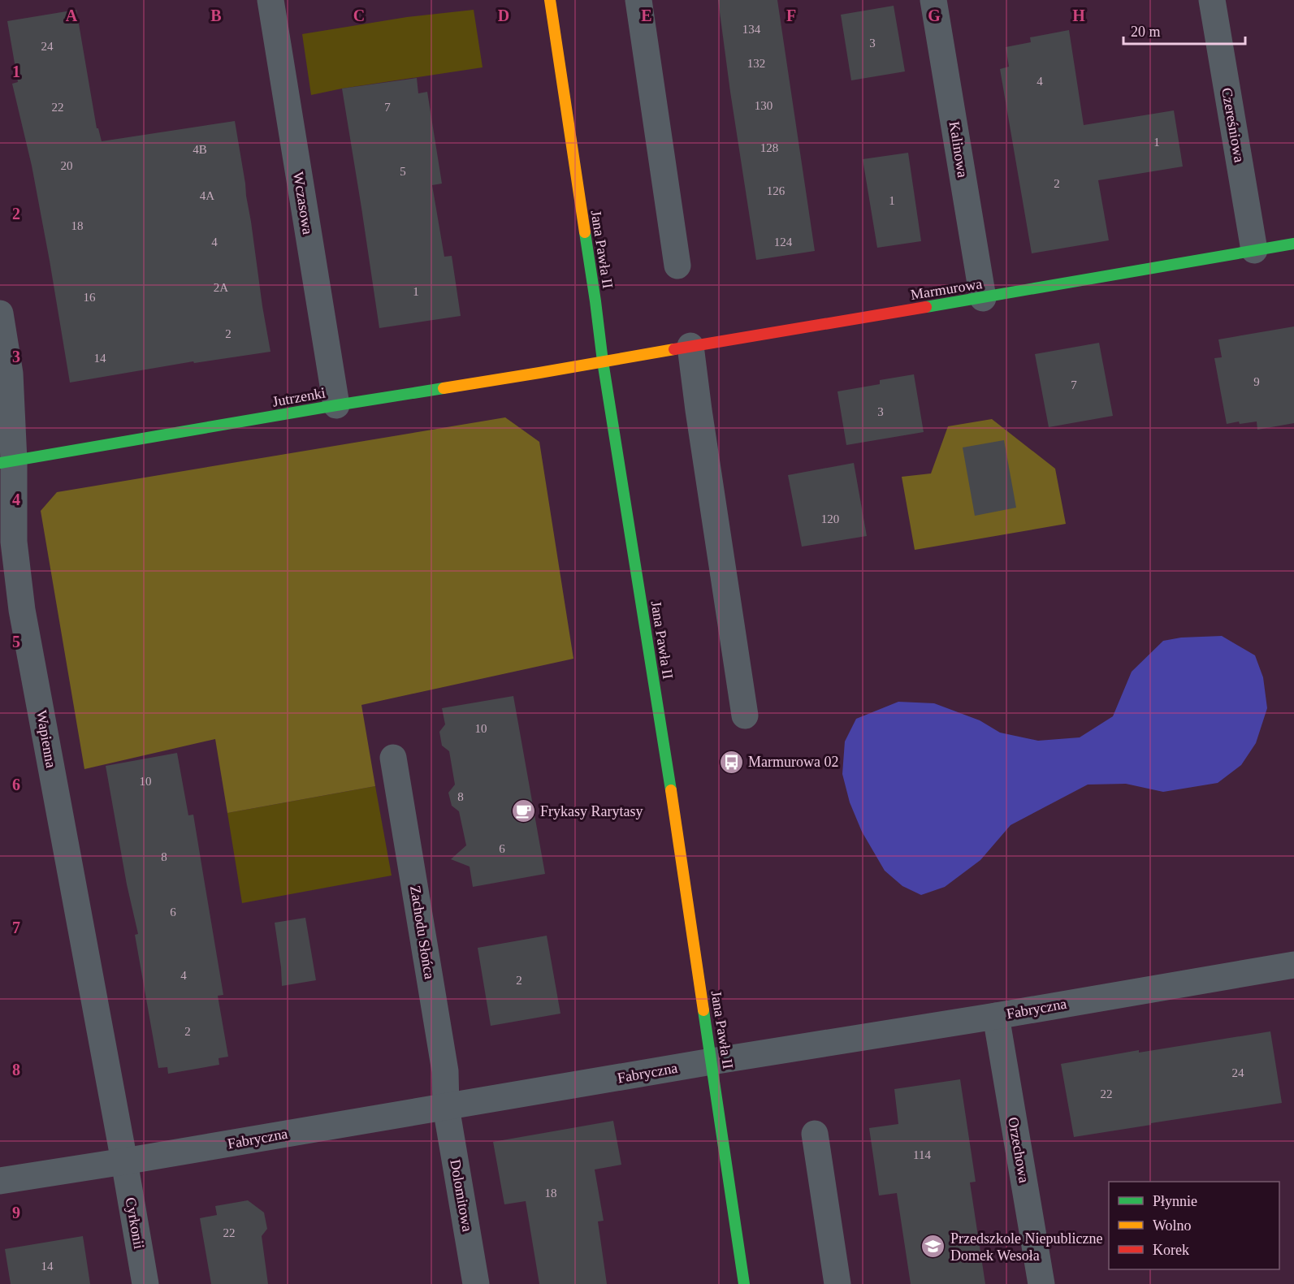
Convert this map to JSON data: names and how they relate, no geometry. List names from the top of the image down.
{
  "streets": {
    "street": [
      "Czereśniowa",
      "Kalinowa",
      "Wczasowa",
      "Jana Pawła II",
      "Marmurowa",
      "Jutrzenki",
      "Wapienna",
      "Zachodu Słońca",
      "Fabryczna",
      "Orzechowa",
      "Dolomitowa",
      "Cyrkonii"
    ]
  },
  "crossings": [
    ["Czereśniowa", "Marmurowa"],
    ["Kalinowa", "Marmurowa"],
    ["Wczasowa", "Jutrzenki"],
    ["Jana Pawła II", "Marmurowa"],
    ["Jana Pawła II", "Jutrzenki"],
    ["Jana Pawła II", "Fabryczna"],
    ["Marmurowa", "Jutrzenki"],
    ["Jutrzenki", "Wapienna"],
    ["Wapienna", "Fabryczna"],
    ["Wapienna", "Cyrkonii"],
    ["Zachodu Słońca", "Fabryczna"],
    ["Zachodu Słońca", "Dolomitowa"],
    ["Fabryczna", "Orzechowa"],
    ["Fabryczna", "Dolomitowa"],
    ["Fabryczna", "Cyrkonii"]
  ],
  "places": {
    "bus stop": ["Marmurowa 02"],
    "cafe": ["Frykasy Rarytasy"],
    "school or university": ["Przedszkole Niepubliczne Domek Wesoła"]
  },
  "house_numbers": [
    "134",
    "3",
    "24",
    "132",
    "4",
    "130",
    "22",
    "7",
    "1",
    "128",
    "4B",
    "20",
    "5",
    "2",
    "126",
    "4A",
    "1",
    "18",
    "4",
    "124",
    "2A",
    "1",
    "16",
    "2",
    "14",
    "9",
    "7",
    "3",
    "120",
    "10",
    "10",
    "8",
    "6",
    "8",
    "6",
    "4",
    "2",
    "2",
    "24",
    "22",
    "114",
    "18",
    "22",
    "14"
  ],
  "legend": ["Płynnie", "Wolno", "Korek"],
  "scale_bar": "20 m",
  "grid": {
    "columns": [
      "A",
      "B",
      "C",
      "D",
      "E",
      "F",
      "G",
      "H"
    ],
    "rows": [
      "1",
      "2",
      "3",
      "4",
      "5",
      "6",
      "7",
      "8",
      "9"
    ]
  }
}
